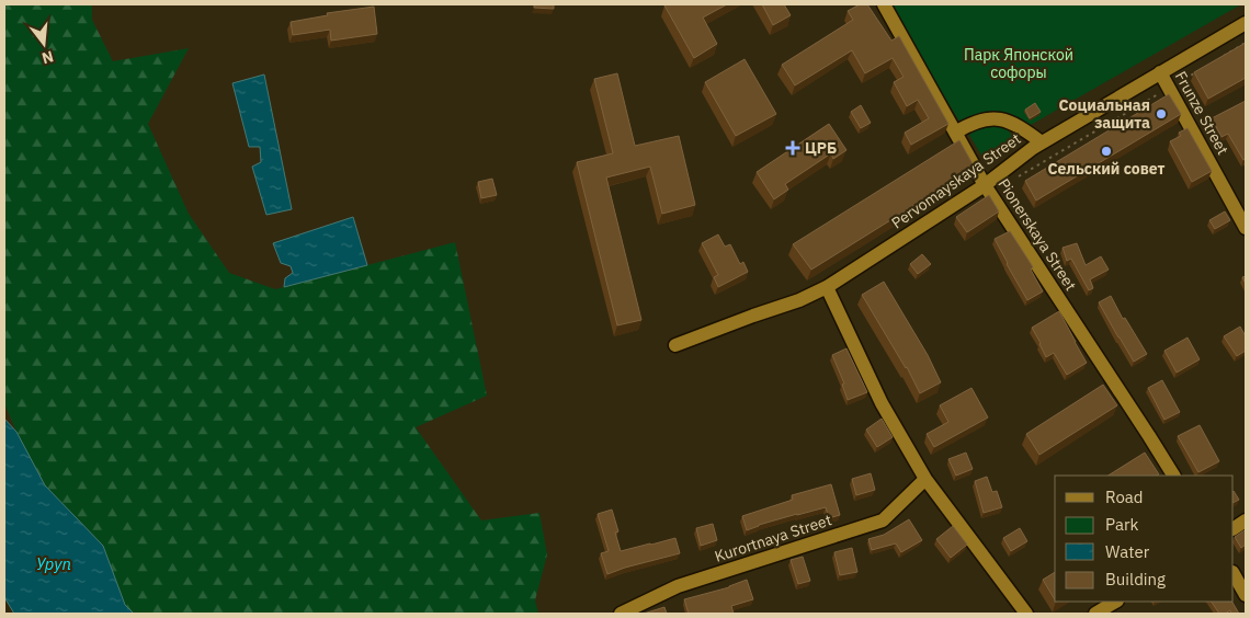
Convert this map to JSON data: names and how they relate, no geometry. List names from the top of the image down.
{
  "streets": {
    "street": [
      "Frunze Street",
      "Pervomayskaya Street",
      "Pionerskaya Street",
      "Kurortnaya Street"
    ]
  },
  "crossings": [
    ["Frunze Street", "Pervomayskaya Street"],
    ["Pervomayskaya Street", "Pionerskaya Street"]
  ],
  "water": ["Уруп"],
  "parks": ["Парк Японской софоры"],
  "places": {
    "other": ["Социальная защита", "Сельский совет"],
    "health": ["ЦРБ"]
  },
  "legend": [
    "Road",
    "Park",
    "Water",
    "Building"
  ],
  "north": "bottom"
}
